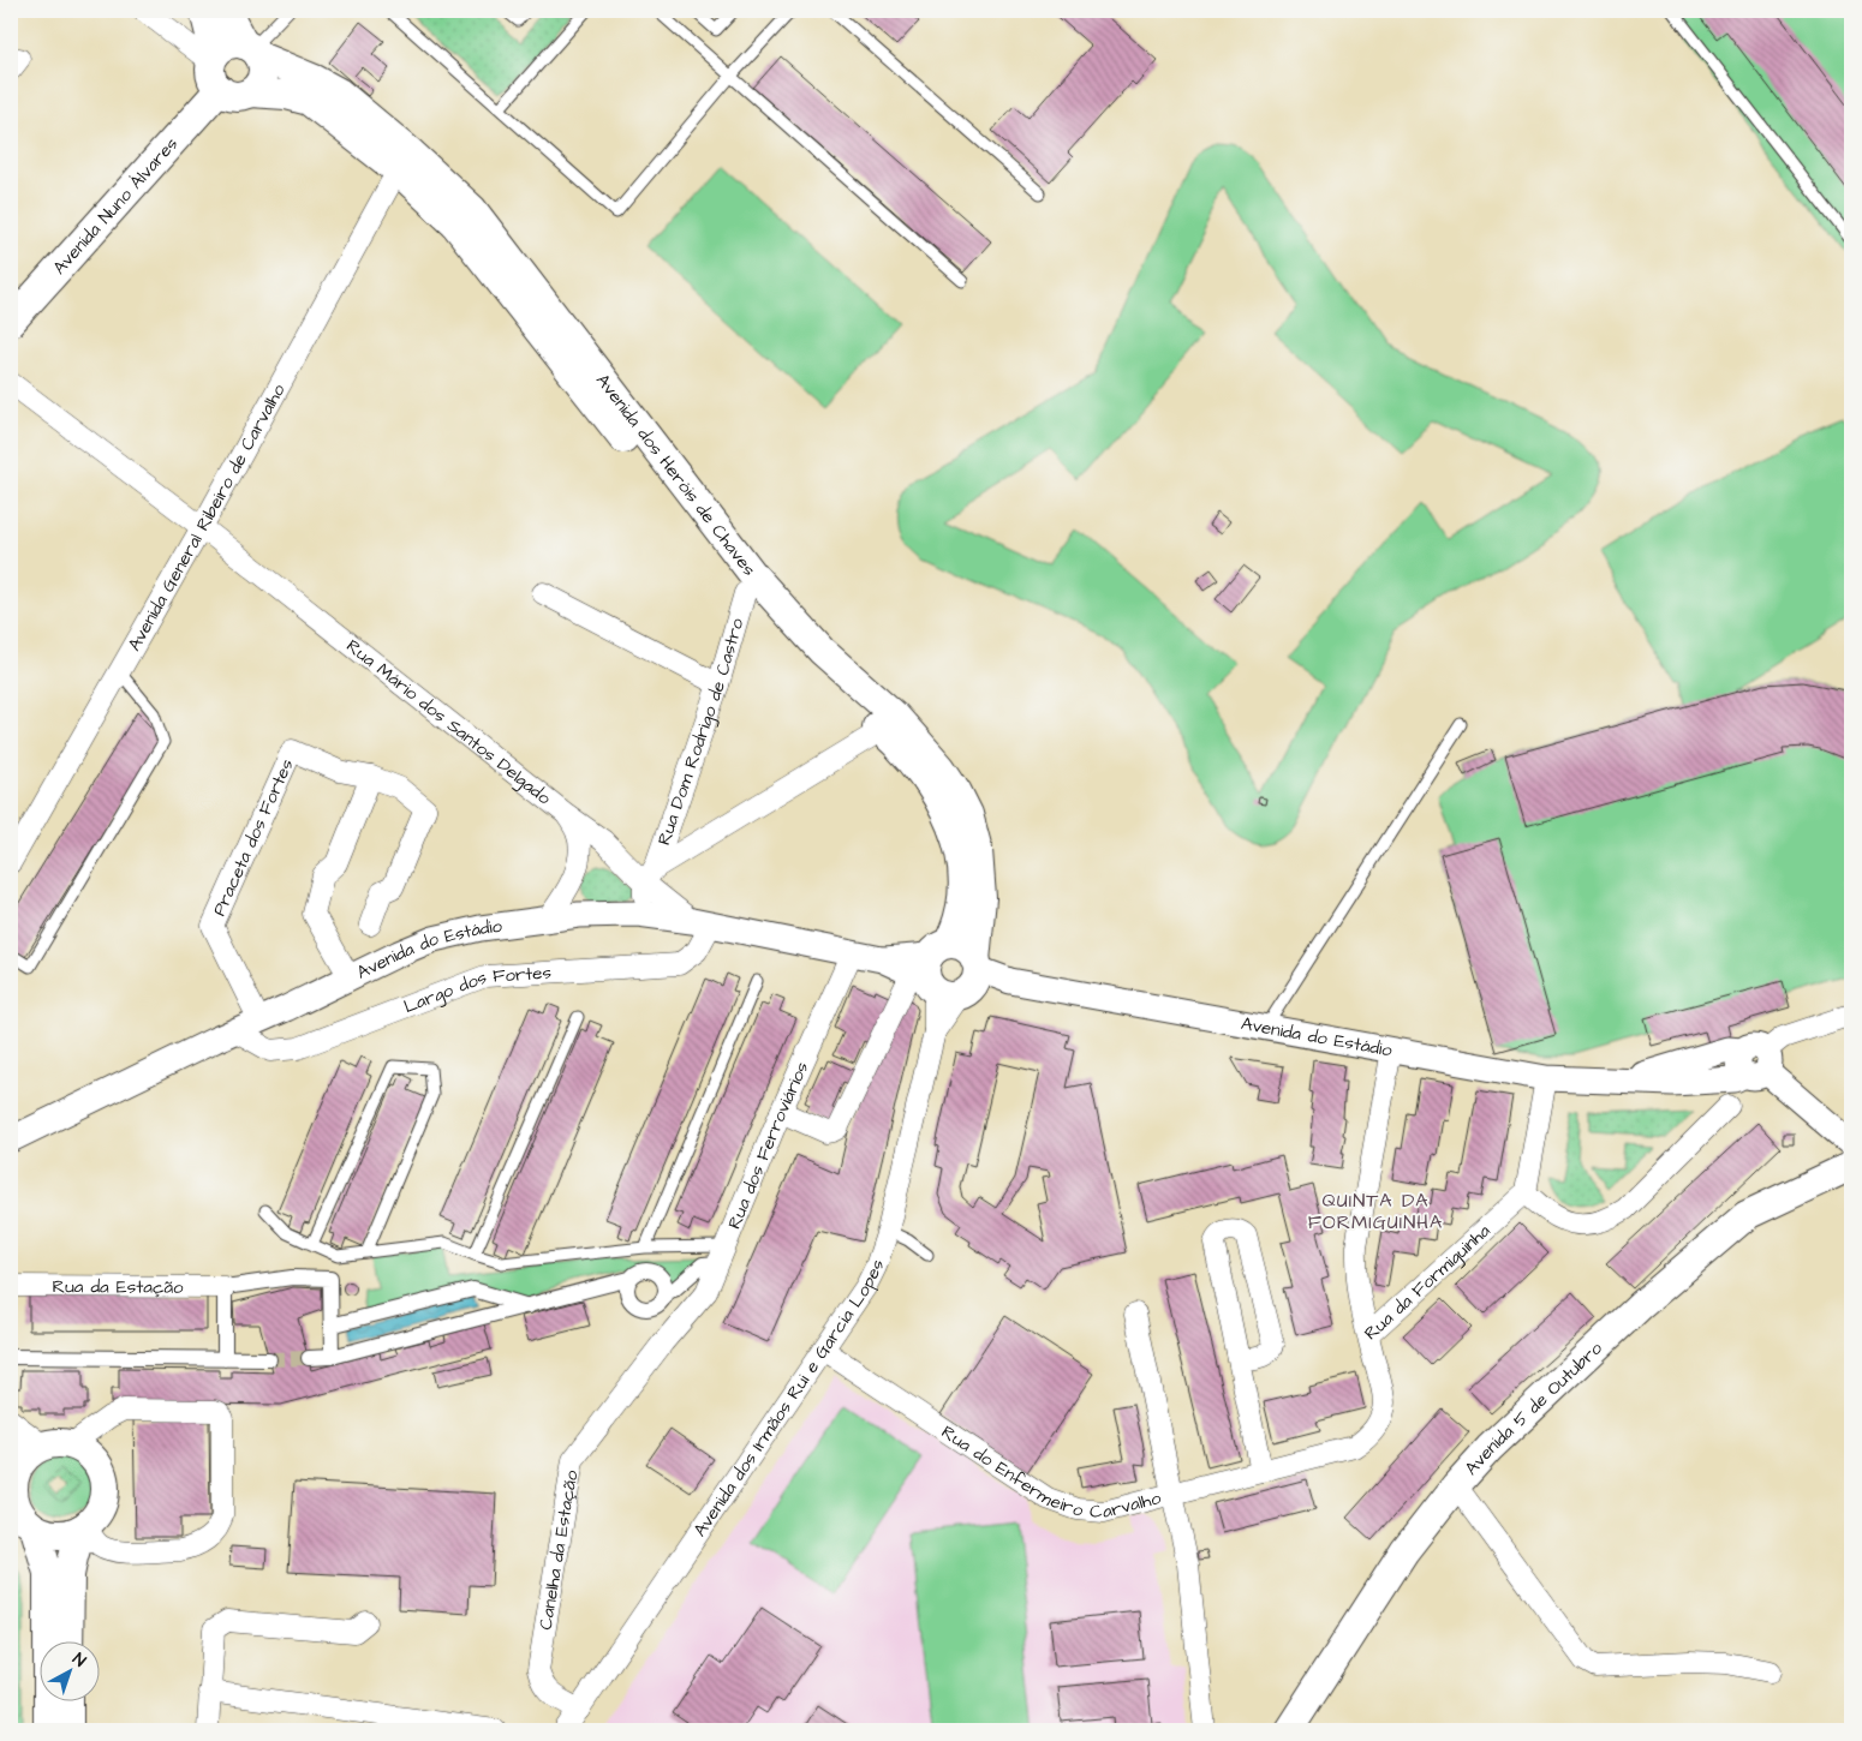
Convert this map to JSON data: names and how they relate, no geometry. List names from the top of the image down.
{
  "streets": {
    "main road": ["Avenida Nuno Álvares", "Avenida dos Heróis de Chaves", "Avenida 5 de Outubro"],
    "street": [
      "Avenida General Ribeiro de Carvalho",
      "Rua Mário dos Santos Delgado",
      "Rua Dom Rodrigo de Castro",
      "Praceta dos Fortes",
      "Avenida do Estádio",
      "Largo dos Fortes",
      "Rua dos Ferroviários",
      "Rua da Formiguinha",
      "Rua da Estação",
      "Avenida dos Irmãos Rui e Garcia Lopes",
      "Rua do Enfermeiro Carvalho",
      "Canelha da Estação"
    ]
  },
  "crossings": [
    ["Avenida Nuno Álvares", "Avenida dos Heróis de Chaves"],
    ["Avenida dos Heróis de Chaves", "Avenida General Ribeiro de Carvalho"],
    ["Avenida dos Heróis de Chaves", "Rua Dom Rodrigo de Castro"],
    ["Avenida dos Heróis de Chaves", "Avenida do Estádio"],
    ["Avenida dos Heróis de Chaves", "Avenida dos Irmãos Rui e Garcia Lopes"],
    ["Avenida General Ribeiro de Carvalho", "Rua Mário dos Santos Delgado"],
    ["Rua Mário dos Santos Delgado", "Rua Dom Rodrigo de Castro"],
    ["Rua Mário dos Santos Delgado", "Avenida do Estádio"],
    ["Rua Mário dos Santos Delgado", "Largo dos Fortes"],
    ["Rua Dom Rodrigo de Castro", "Avenida do Estádio"],
    ["Praceta dos Fortes", "Avenida do Estádio"],
    ["Avenida do Estádio", "Largo dos Fortes"],
    ["Avenida do Estádio", "Rua dos Ferroviários"],
    ["Avenida do Estádio", "Avenida dos Irmãos Rui e Garcia Lopes"],
    ["Rua dos Ferroviários", "Canelha da Estação"],
    ["Rua da Formiguinha", "Rua do Enfermeiro Carvalho"],
    ["Avenida dos Irmãos Rui e Garcia Lopes", "Rua do Enfermeiro Carvalho"],
    ["Avenida dos Irmãos Rui e Garcia Lopes", "Canelha da Estação"]
  ],
  "districts": ["QUINTA DA FORMIGUINHA"],
  "north": "top right"
}
